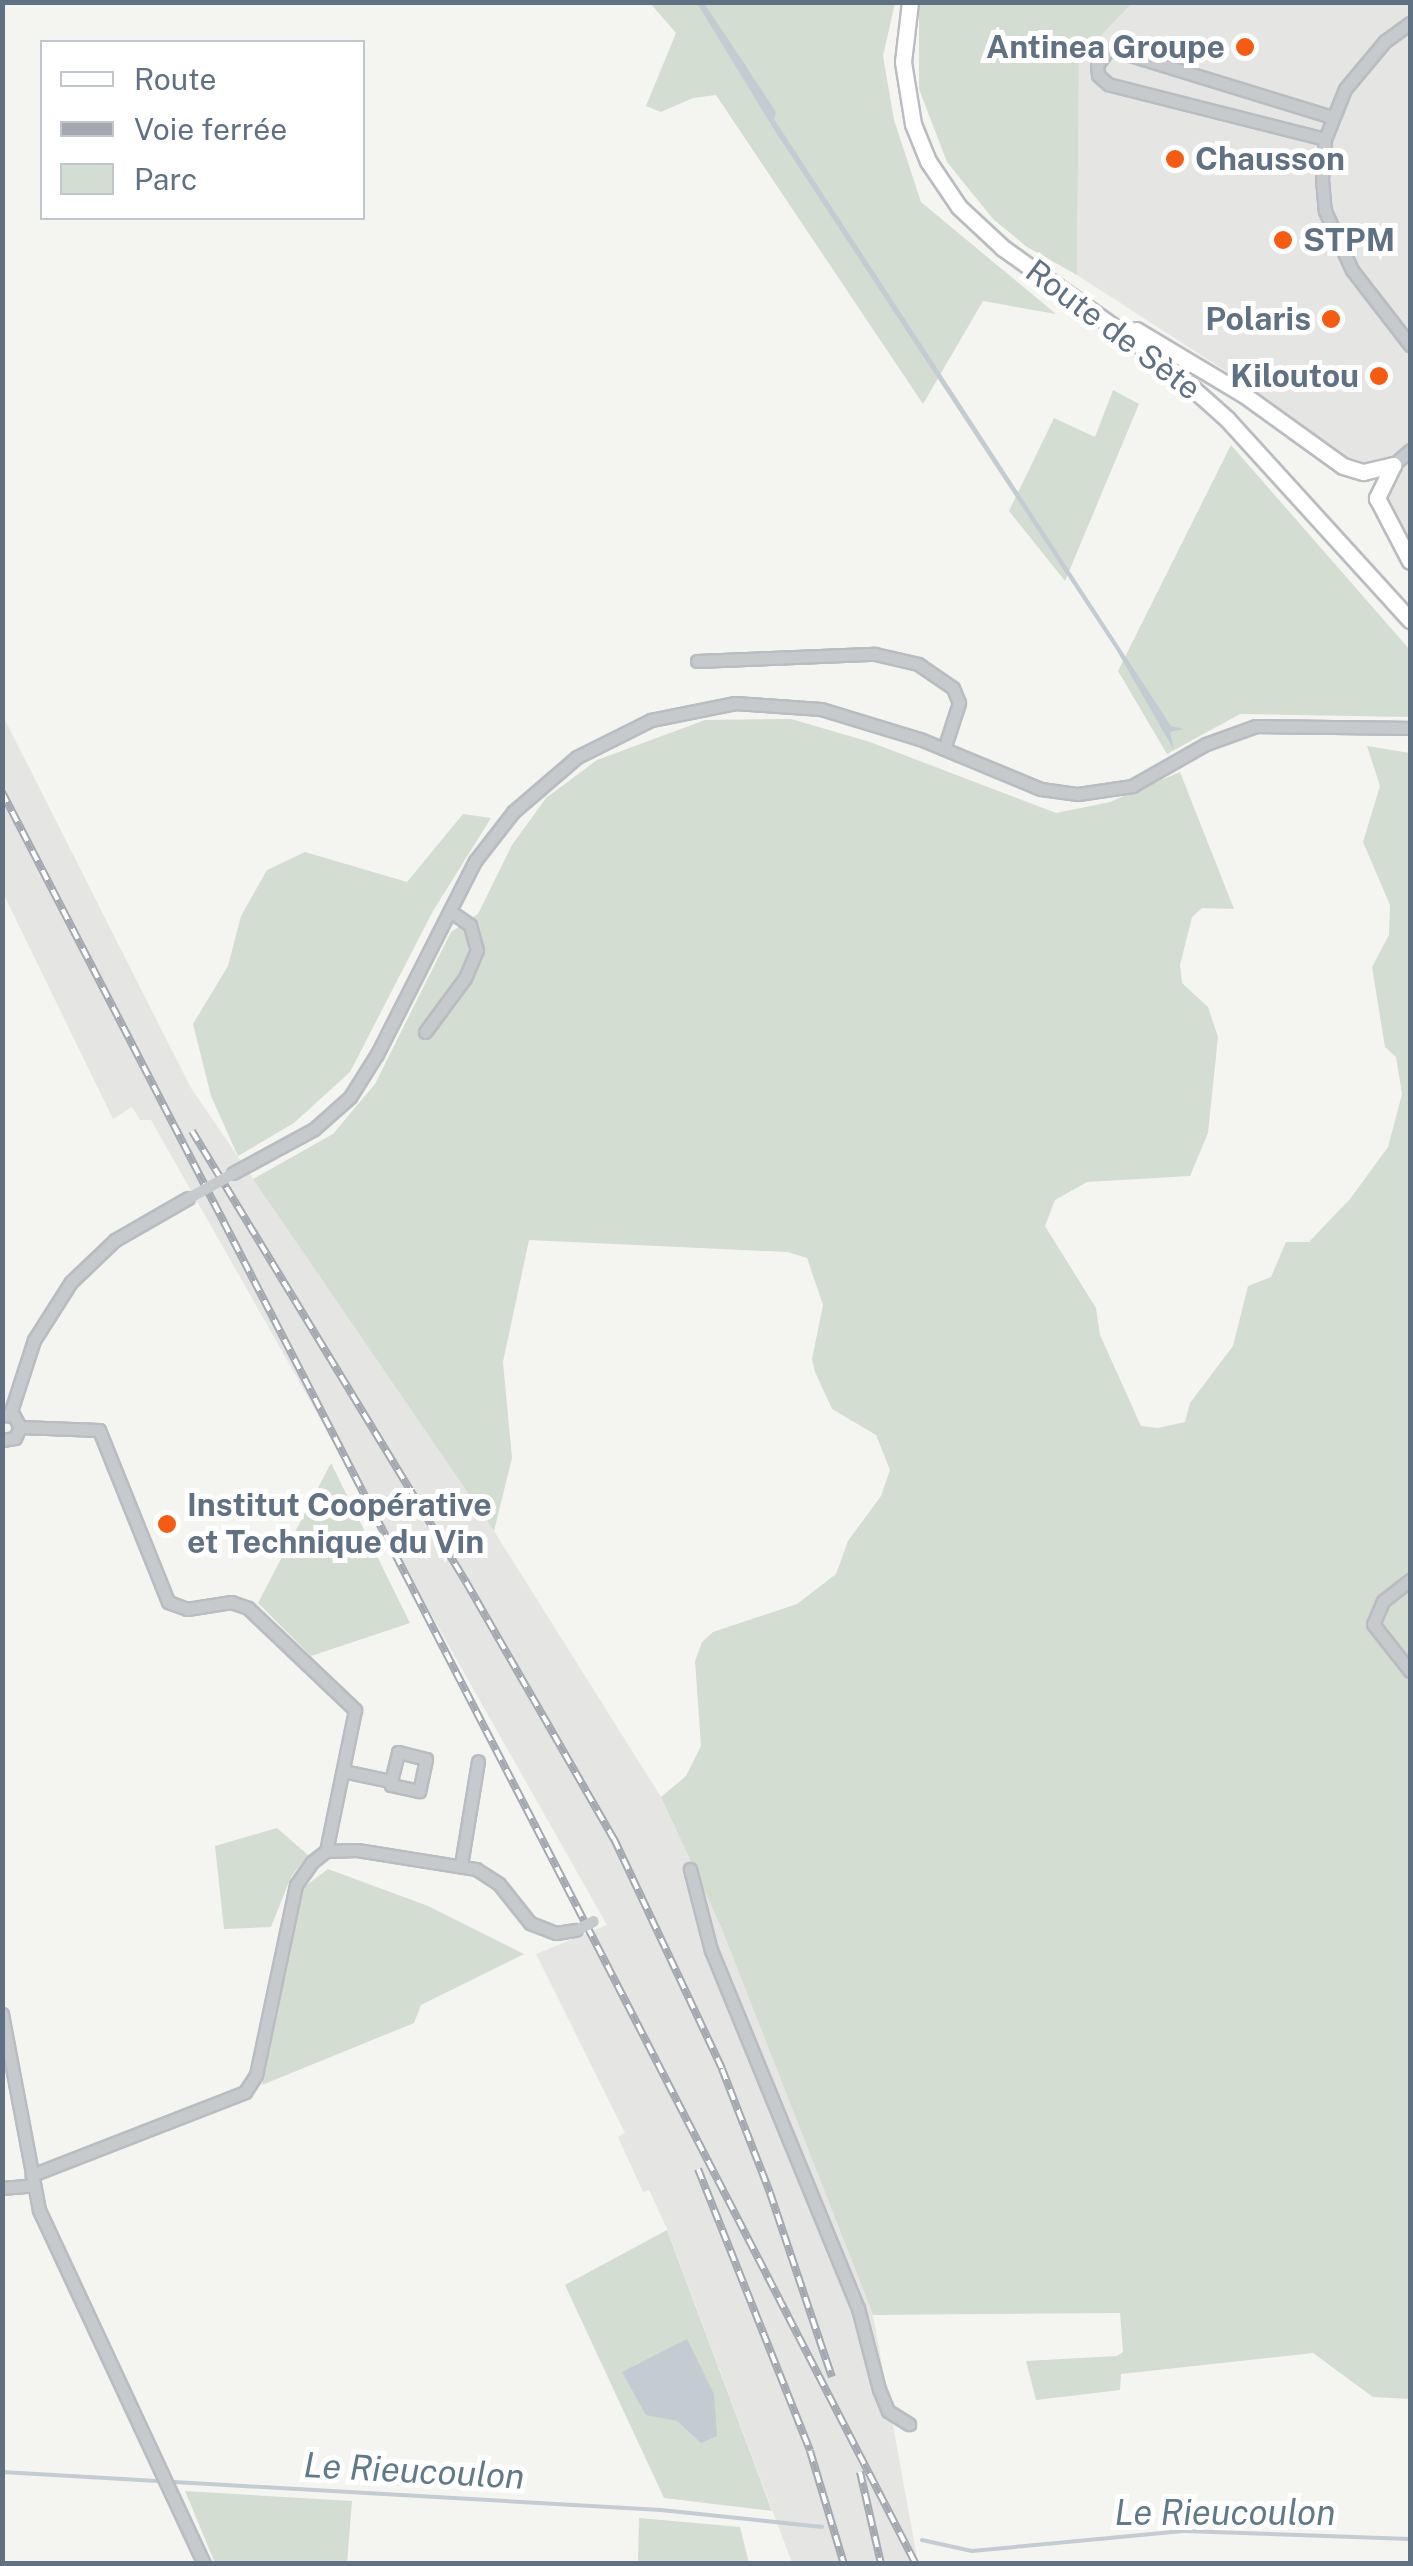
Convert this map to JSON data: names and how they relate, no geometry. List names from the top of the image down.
{
  "streets": {
    "main road": ["Route de Sète"]
  },
  "water": ["Le Rieucoulon"],
  "places": [
    "Antinea Groupe",
    "Chausson",
    "STPM",
    "Polaris",
    "Kiloutou",
    "Institut Coopérative et Technique du Vin"
  ],
  "legend": ["Route", "Voie ferrée", "Parc"]
}
